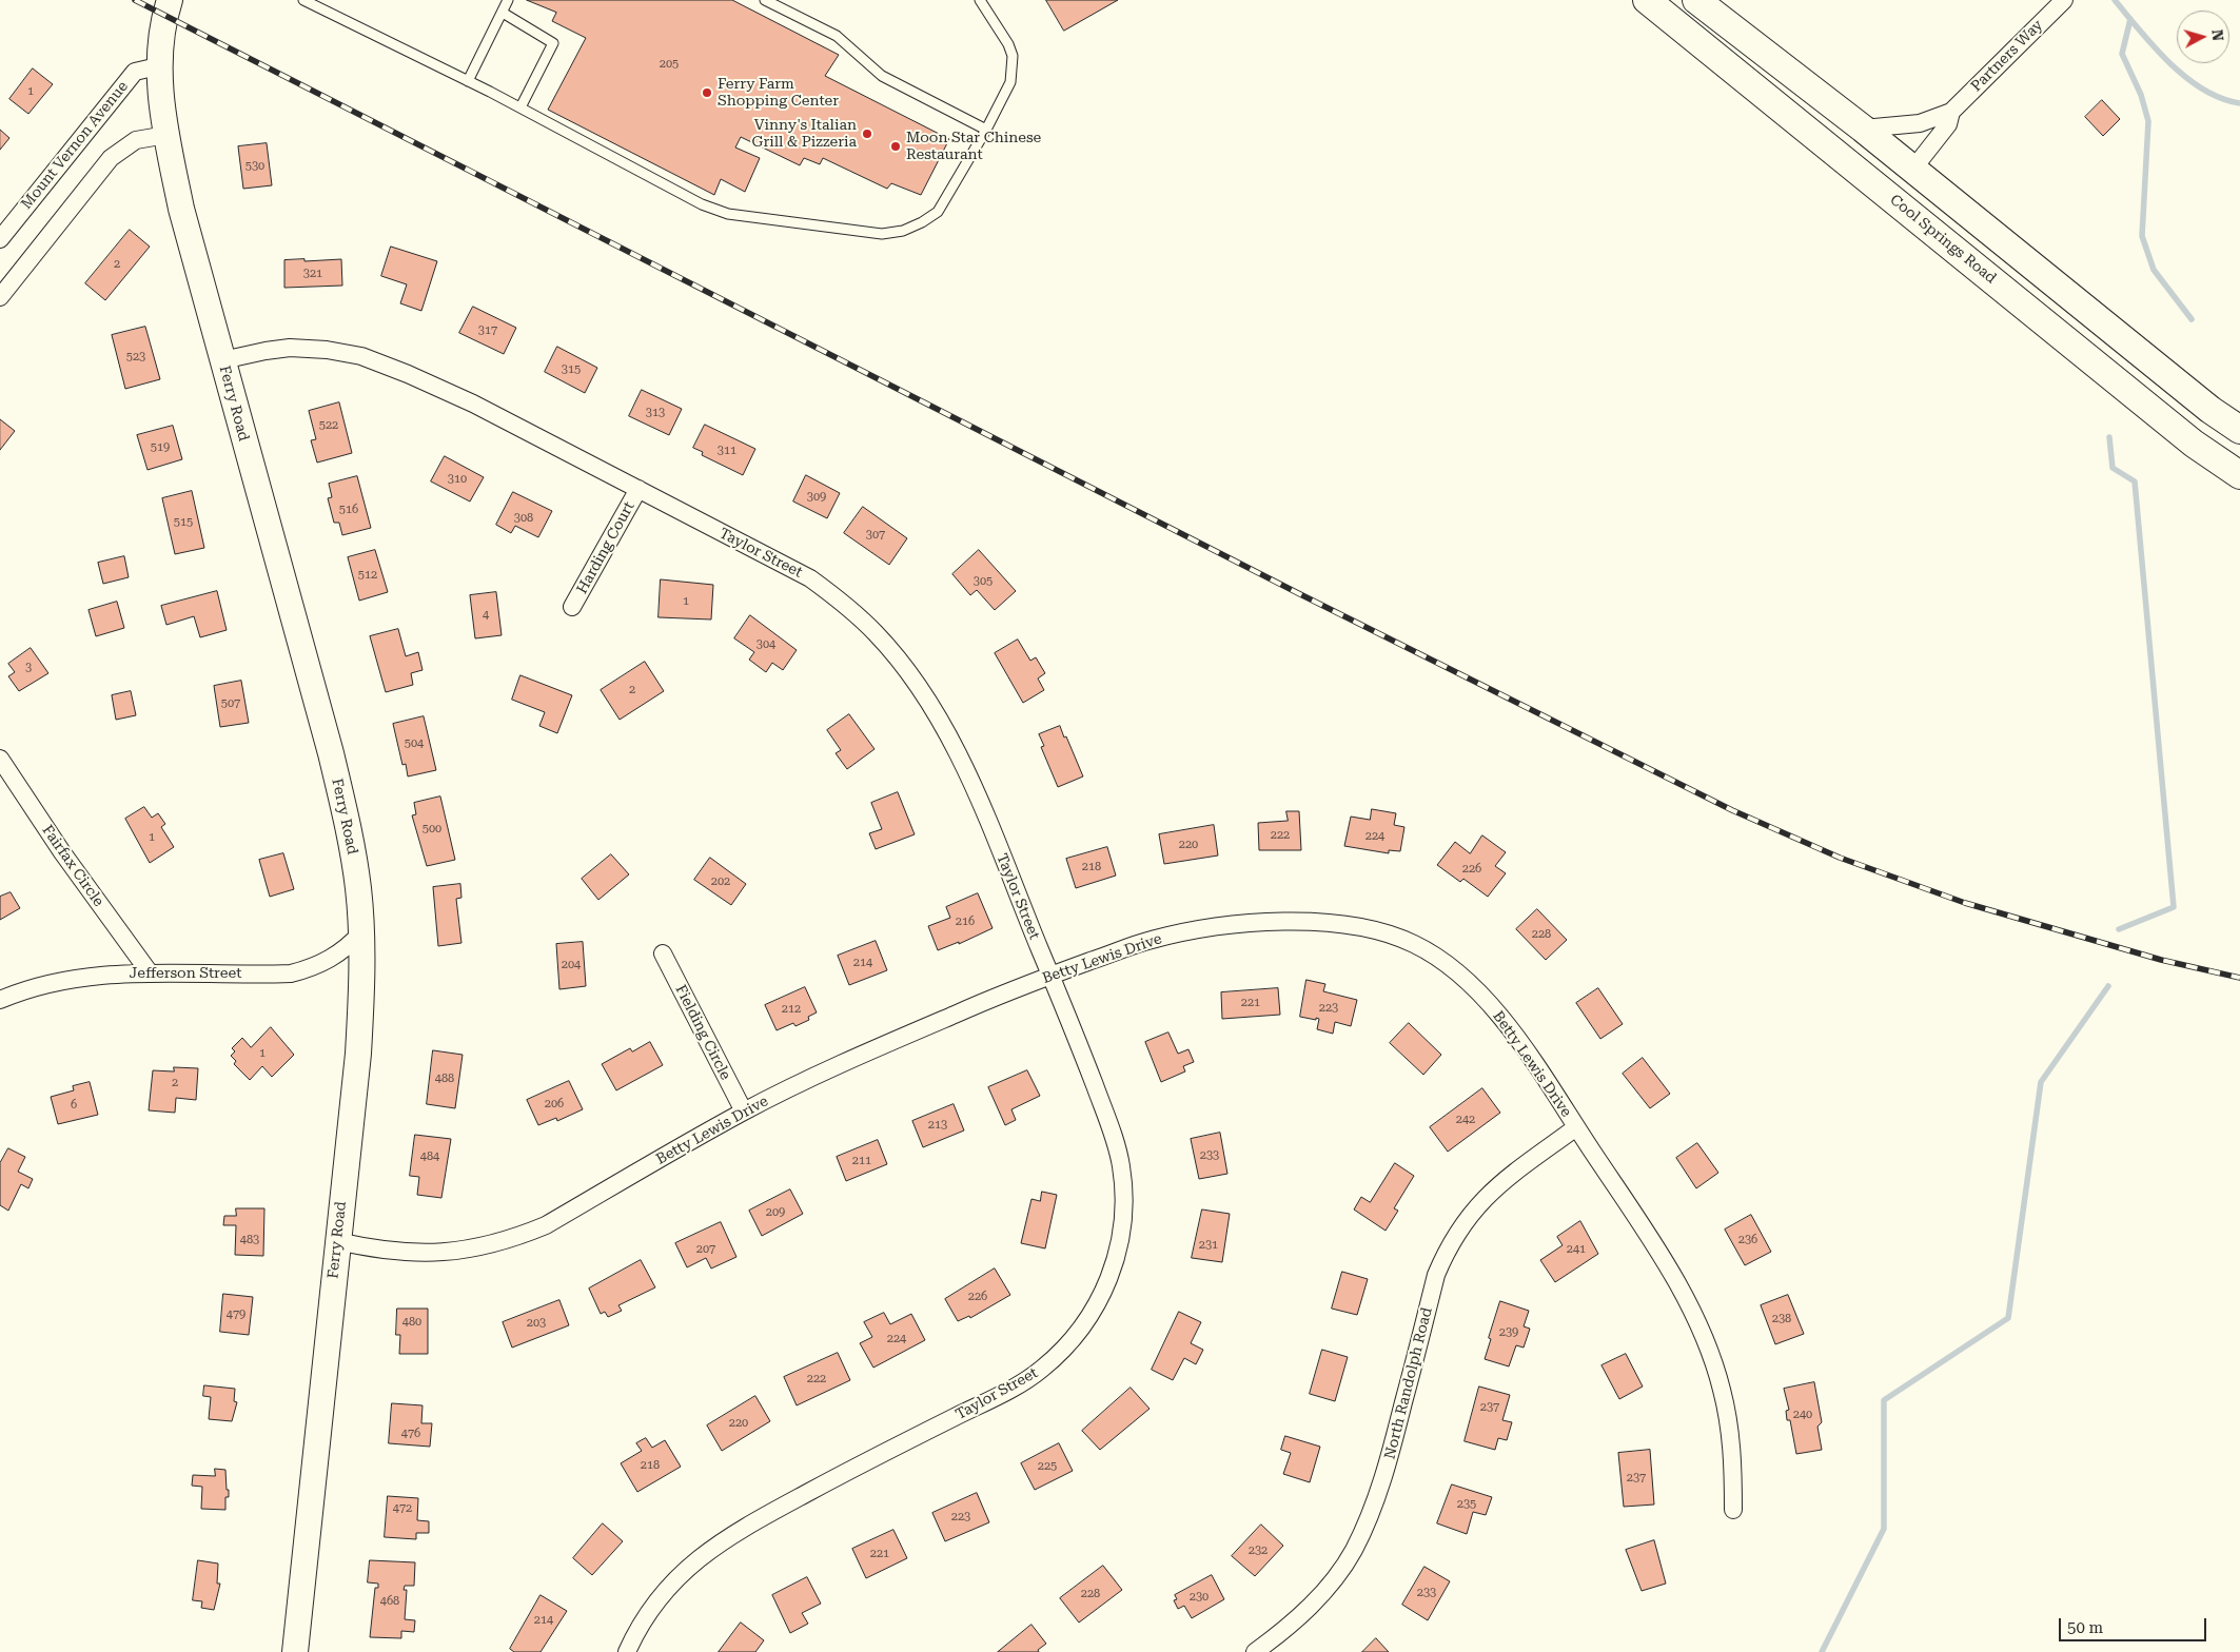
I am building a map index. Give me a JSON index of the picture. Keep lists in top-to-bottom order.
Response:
{
  "streets": {
    "main road": ["Cool Springs Road", "Ferry Road"],
    "street": [
      "Partners Way",
      "Mount Vernon Avenue",
      "Harding Court",
      "Taylor Street",
      "Fairfax Circle",
      "Betty Lewis Drive",
      "Jefferson Street",
      "Fielding Circle",
      "North Randolph Road"
    ]
  },
  "crossings": [
    ["Mount Vernon Avenue", "Ferry Road"],
    ["Ferry Road", "Taylor Street"],
    ["Ferry Road", "Betty Lewis Drive"],
    ["Ferry Road", "Jefferson Street"],
    ["Harding Court", "Taylor Street"],
    ["Taylor Street", "Betty Lewis Drive"],
    ["Fairfax Circle", "Jefferson Street"],
    ["Betty Lewis Drive", "Fielding Circle"],
    ["Betty Lewis Drive", "North Randolph Road"]
  ],
  "places": ["Ferry Farm Shopping Center", "Vinny's Italian Grill & Pizzeria", "Moon Star Chinese Restaurant"],
  "house_numbers": [
    "205",
    "1",
    "530",
    "2",
    "321",
    "317",
    "523",
    "315",
    "313",
    "522",
    "519",
    "311",
    "310",
    "309",
    "516",
    "308",
    "515",
    "307",
    "512",
    "305",
    "1",
    "4",
    "304",
    "3",
    "2",
    "507",
    "504",
    "500",
    "222",
    "224",
    "1",
    "220",
    "218",
    "226",
    "202",
    "216",
    "228",
    "214",
    "204",
    "221",
    "223",
    "212",
    "1",
    "488",
    "2",
    "206",
    "6",
    "242",
    "213",
    "233",
    "484",
    "211",
    "209",
    "483",
    "236",
    "231",
    "207",
    "241",
    "226",
    "479",
    "238",
    "480",
    "203",
    "239",
    "224",
    "222",
    "237",
    "240",
    "220",
    "476",
    "218",
    "225",
    "237",
    "235",
    "472",
    "223",
    "232",
    "221",
    "233",
    "228",
    "230",
    "468",
    "214"
  ],
  "scale_bar": "50 m",
  "north": "right"
}
